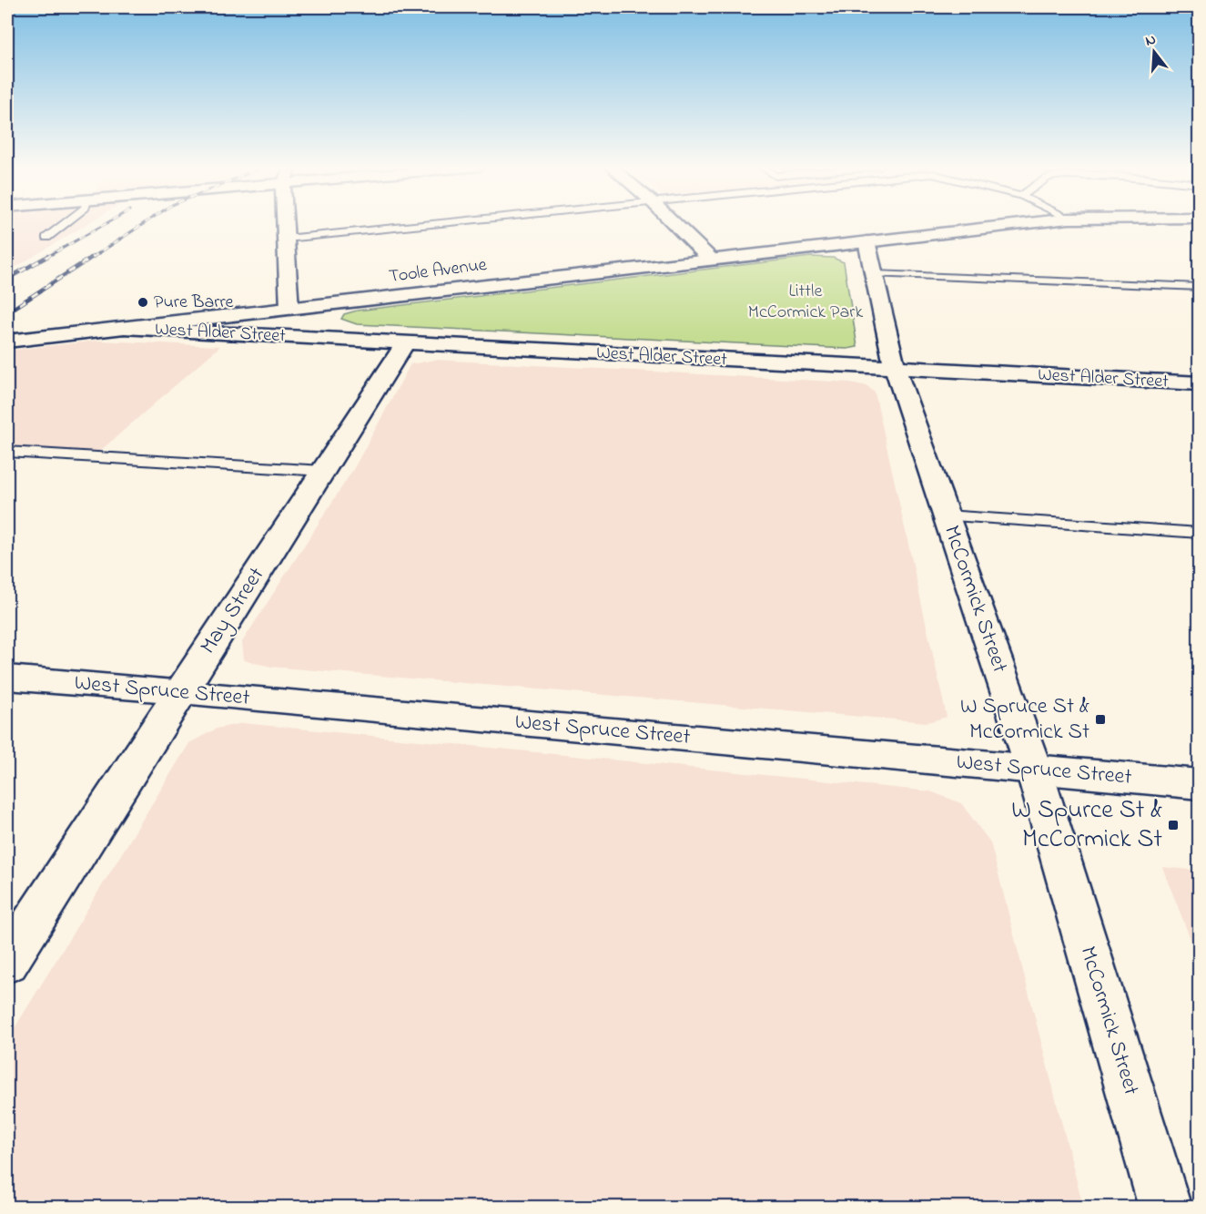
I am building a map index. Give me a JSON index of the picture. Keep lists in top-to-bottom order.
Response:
{
  "streets": {
    "street": [
      "Toole Avenue",
      "West Alder Street",
      "McCormick Street",
      "May Street",
      "West Spruce Street"
    ]
  },
  "crossings": [
    ["Toole Avenue", "West Alder Street"],
    ["Toole Avenue", "McCormick Street"],
    ["West Alder Street", "McCormick Street"],
    ["West Alder Street", "May Street"],
    ["McCormick Street", "West Spruce Street"],
    ["May Street", "West Spruce Street"]
  ],
  "parks": ["Little McCormick Park"],
  "places": {
    "other": ["Pure Barre"],
    "transit": ["W Spruce St & McCormick St", "W Spurce St & McCormick St"]
  },
  "north": "top"
}
